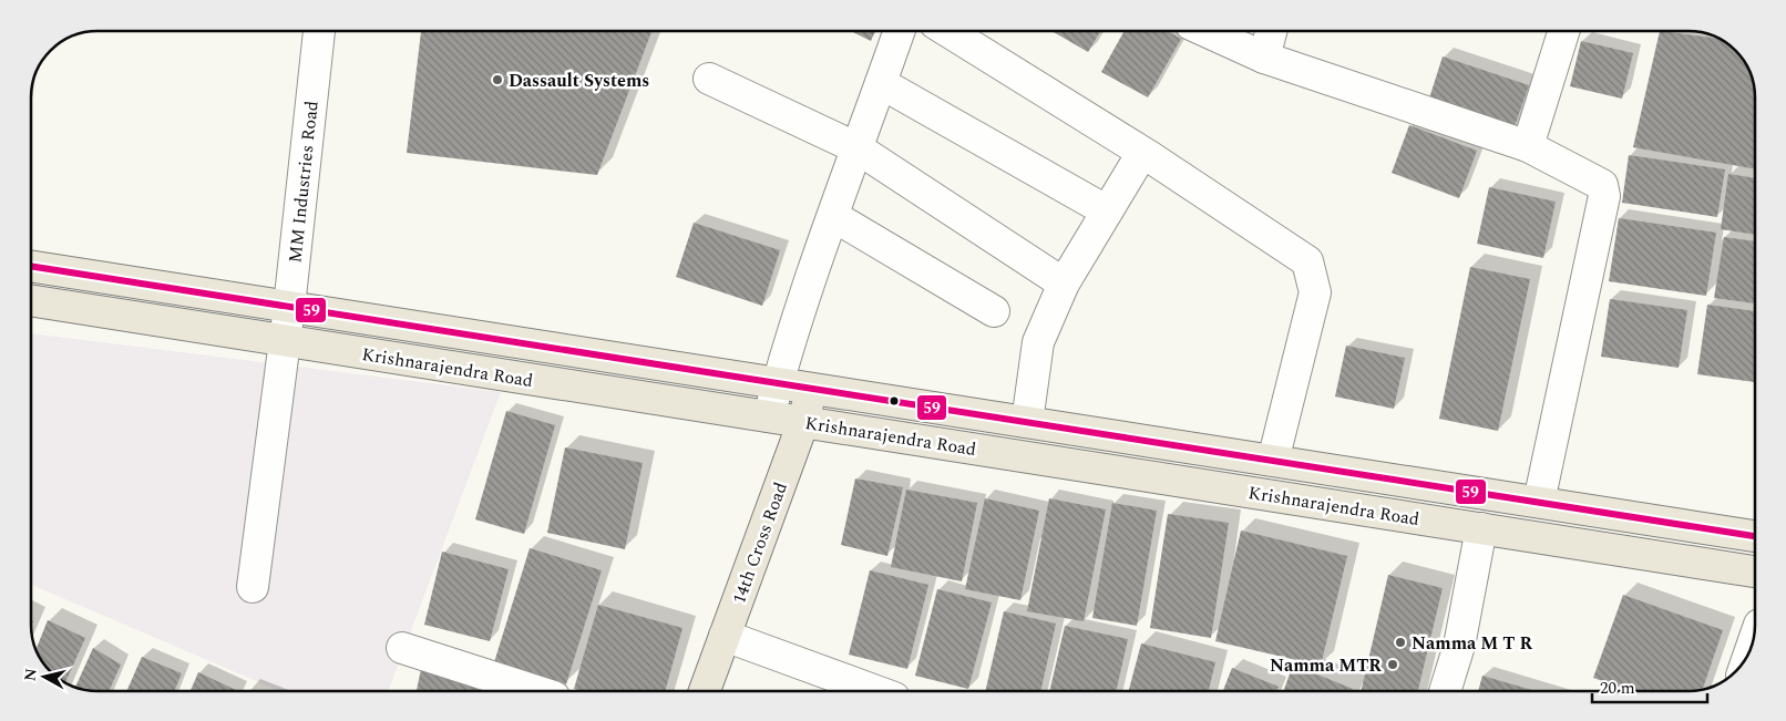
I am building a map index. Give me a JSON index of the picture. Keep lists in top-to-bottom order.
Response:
{
  "streets": {
    "main road": ["Krishnarajendra Road", "14th Cross Road"],
    "street": ["MM Industries Road"]
  },
  "crossings": [
    ["MM Industries Road", "Krishnarajendra Road"],
    ["Krishnarajendra Road", "14th Cross Road"]
  ],
  "places": ["Dassault Systems", "Namma M T R", "Namma MTR"],
  "lines": ["transit line 59"],
  "scale_bar": "20 m",
  "north": "left"
}
